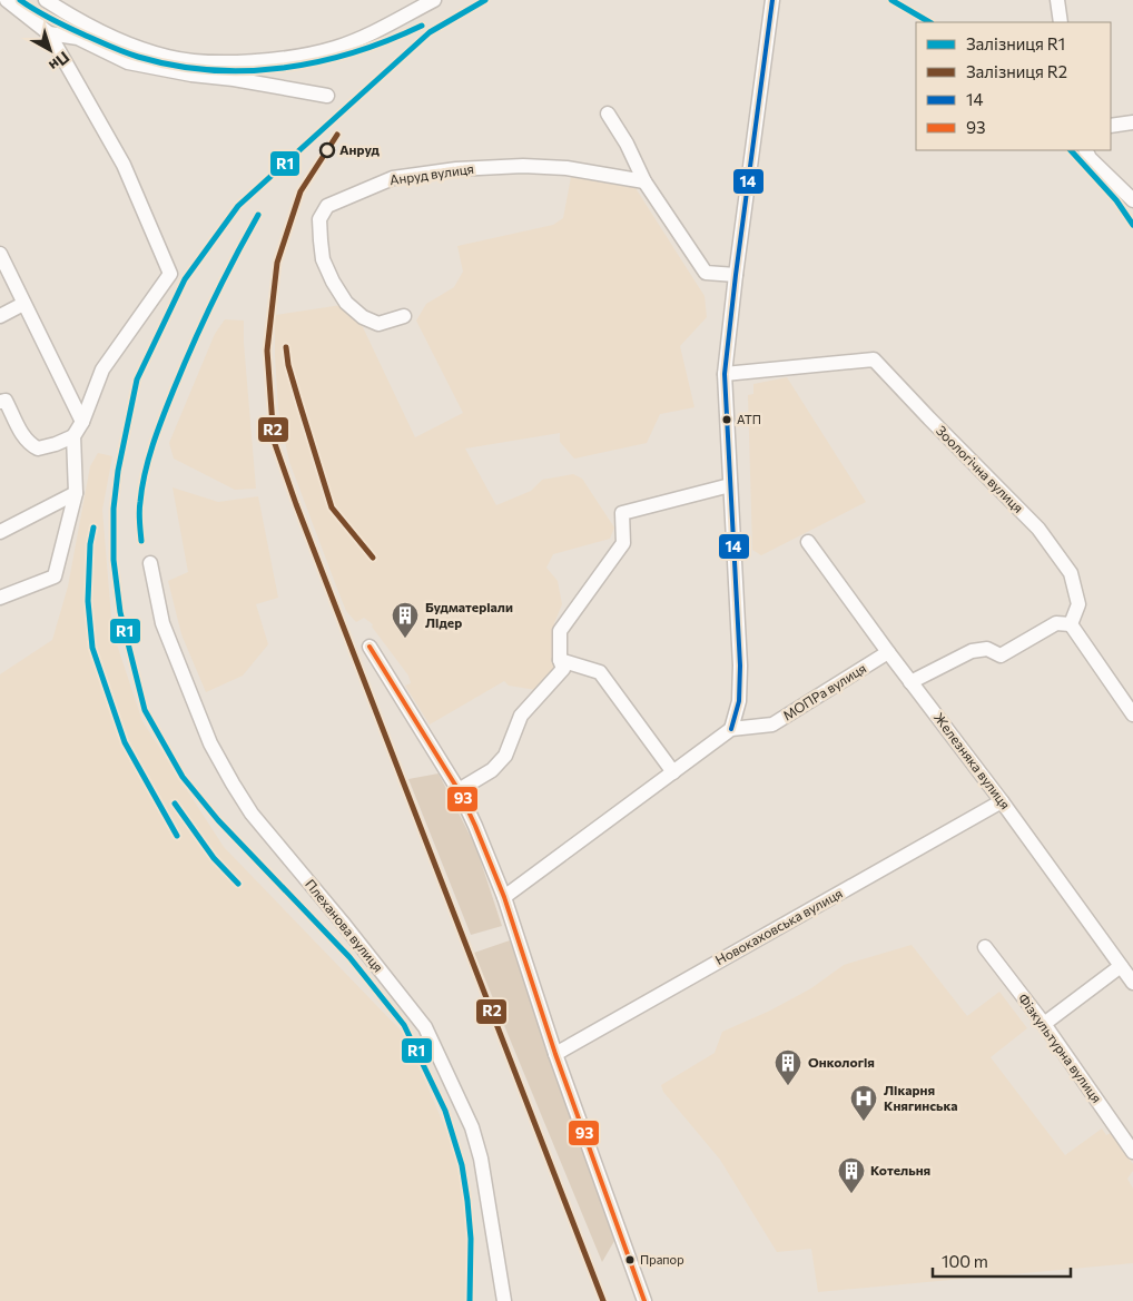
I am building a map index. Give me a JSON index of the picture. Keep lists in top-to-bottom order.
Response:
{
  "streets": {
    "street": [
      "Анруд вулиця",
      "Зоологічна вулиця",
      "МОПРа вулиця",
      "Железняка вулиця",
      "Плеханова вулиця",
      "Новокаховська вулиця",
      "Фізкультурна вулиця"
    ]
  },
  "crossings": [
    ["МОПРа вулиця", "Железняка вулиця"],
    ["Железняка вулиця", "Новокаховська вулиця"]
  ],
  "places": {
    "other": ["Анруд", "АТП", "Прапор"],
    "building": ["Будматеріали Лідер", "Онкологія", "Котельня"],
    "hospital": ["Лікарня Княгинська"]
  },
  "lines": [
    "rail line R1",
    "transit line 14",
    "rail line R2",
    "transit line 93"
  ],
  "legend": [
    "Залізниця R1",
    "Залізниця R2",
    "14",
    "93"
  ],
  "scale_bar": "100 m",
  "north": "bottom right"
}
